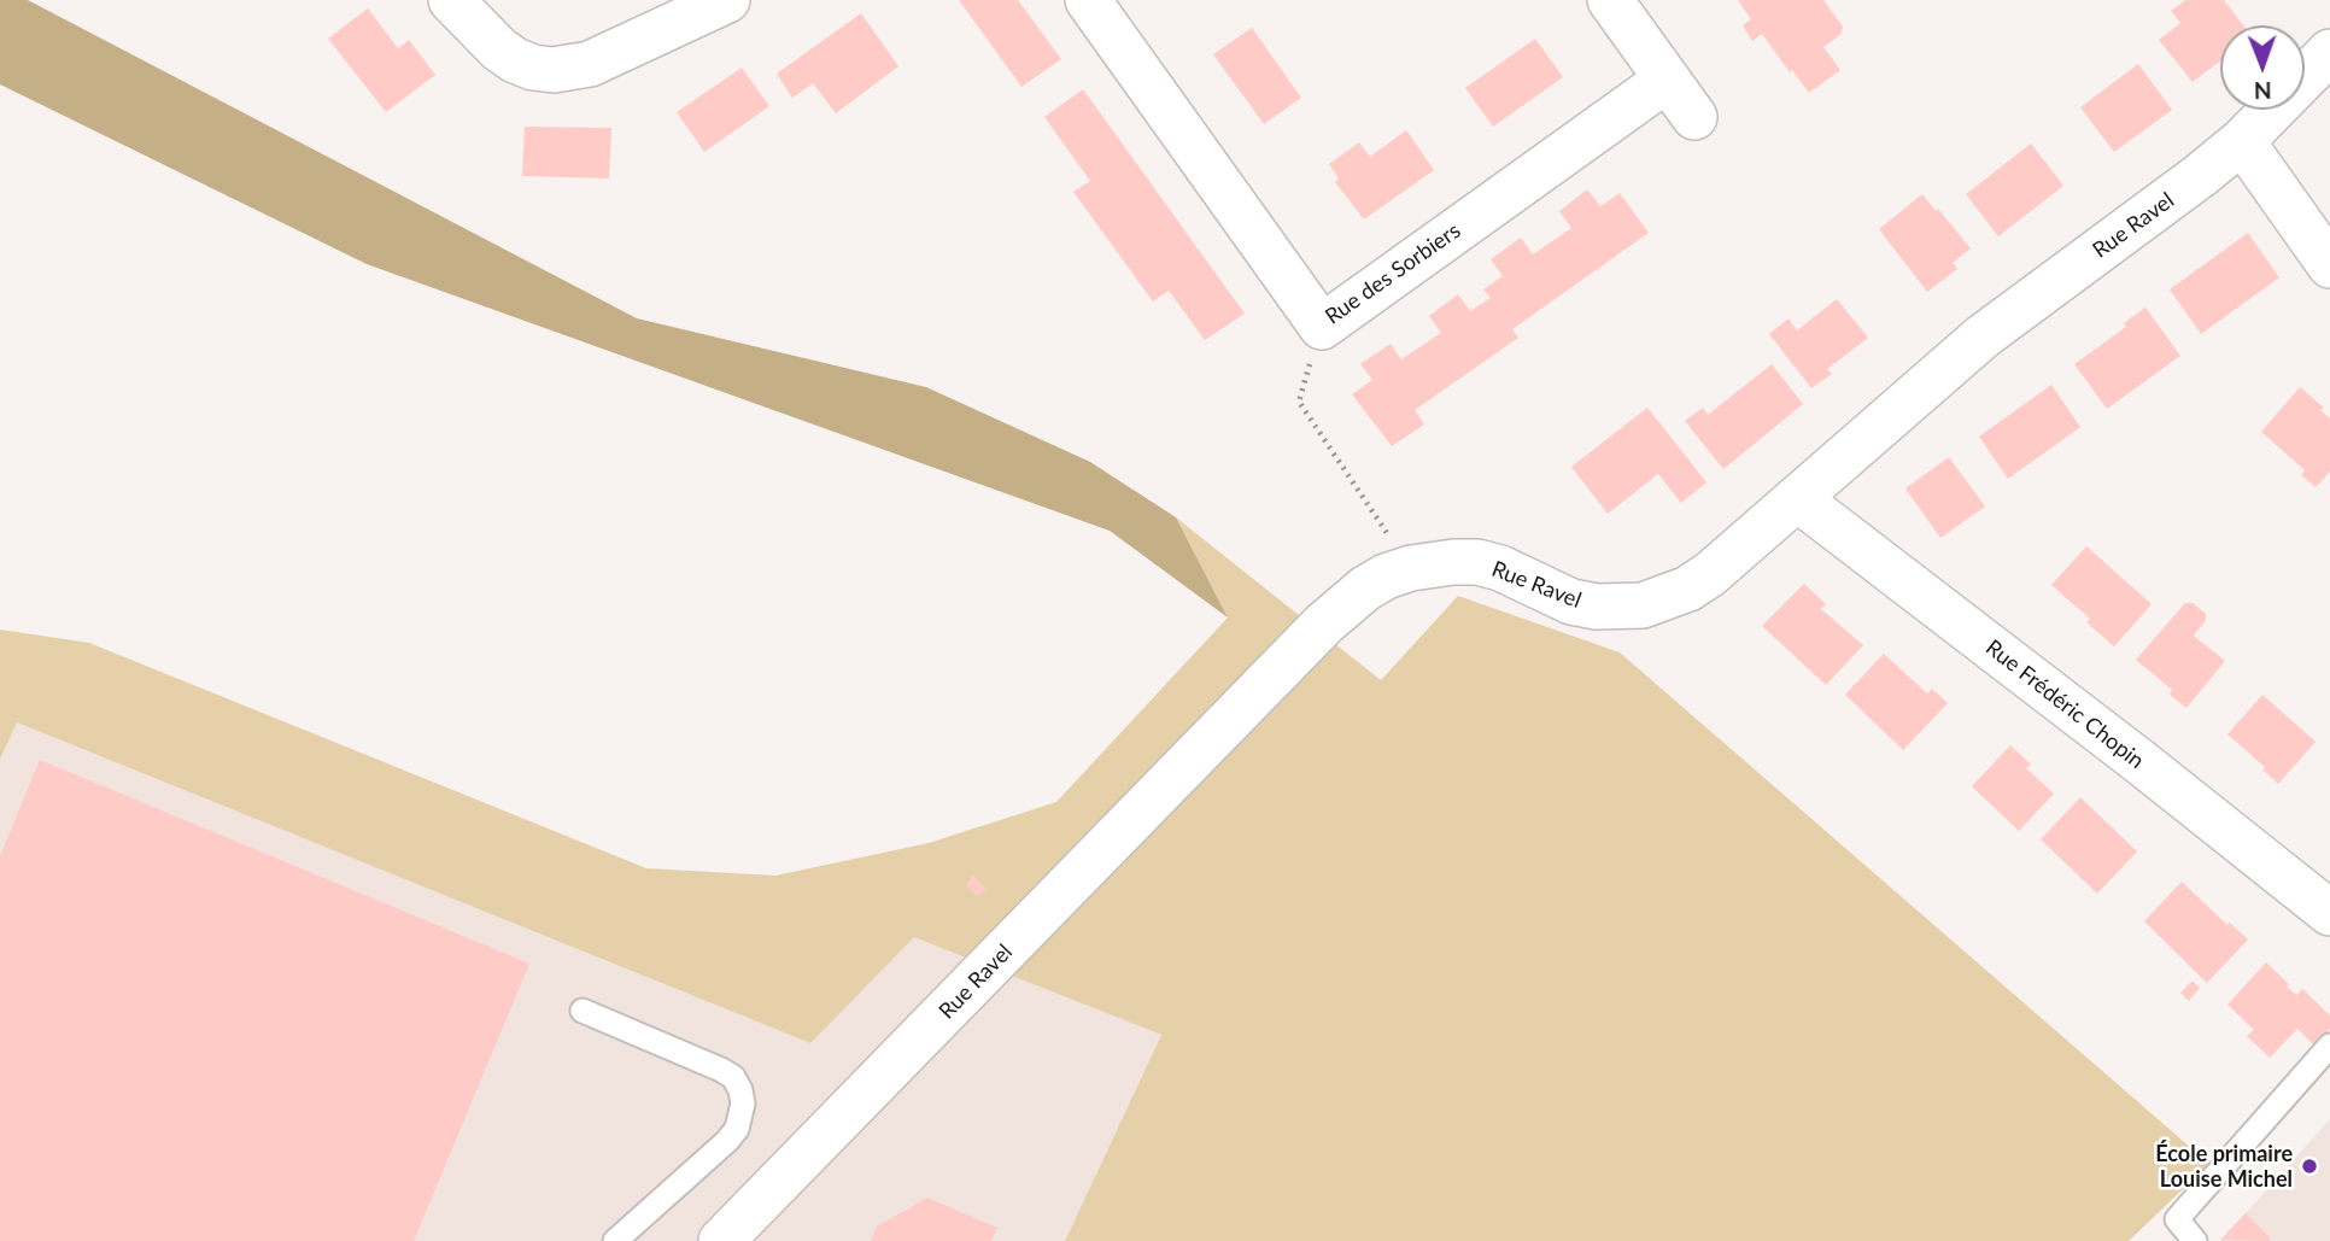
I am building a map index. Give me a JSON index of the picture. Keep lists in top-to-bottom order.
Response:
{
  "streets": {
    "street": ["Rue Ravel", "Rue des Sorbiers", "Rue Frédéric Chopin"]
  },
  "crossings": [
    ["Rue Ravel", "Rue Frédéric Chopin"]
  ],
  "places": ["École primaire Louise Michel"],
  "north": "bottom"
}
